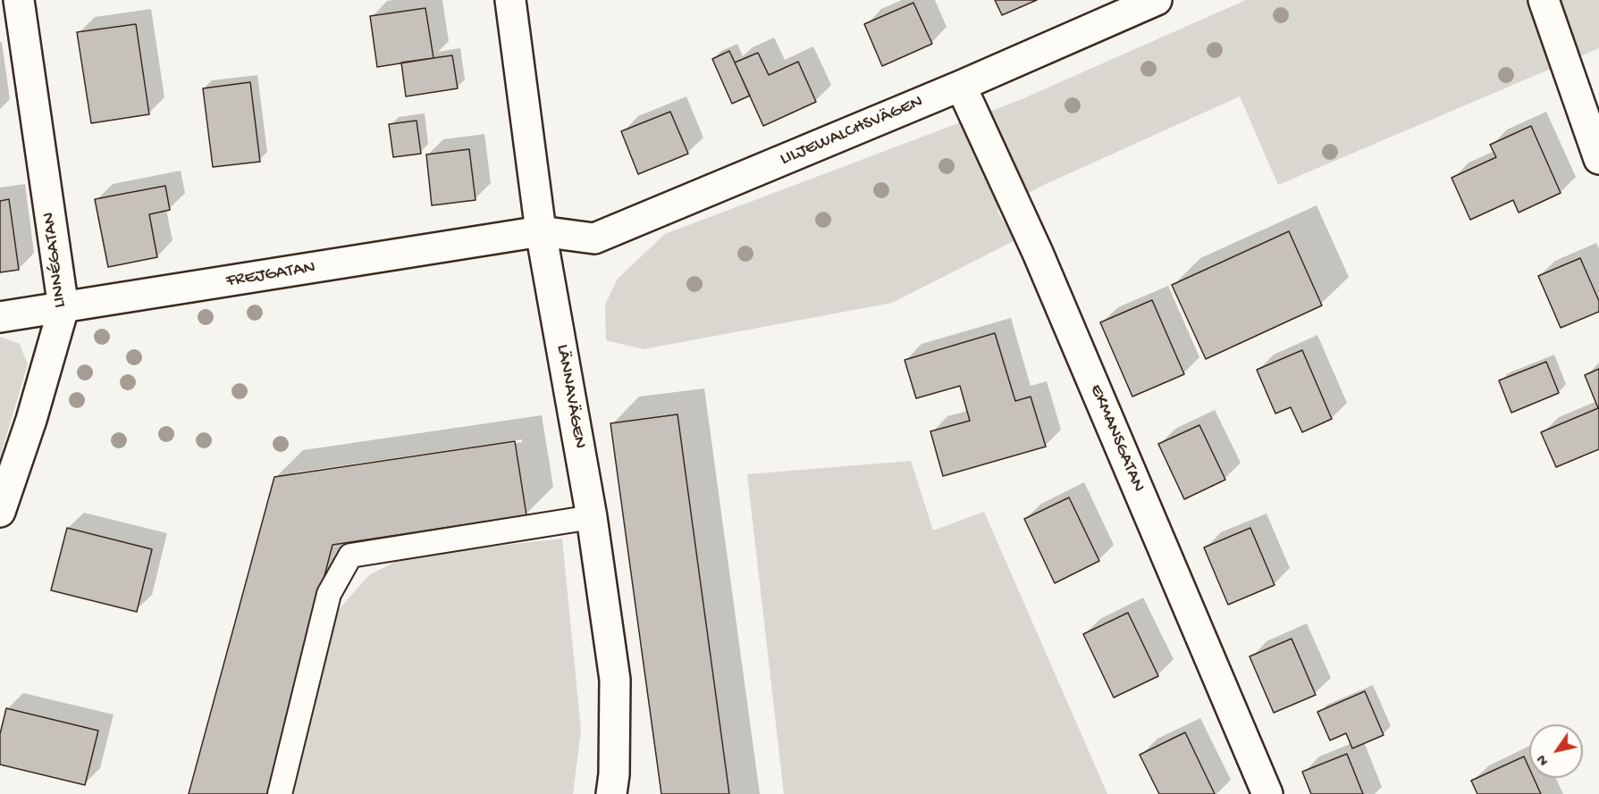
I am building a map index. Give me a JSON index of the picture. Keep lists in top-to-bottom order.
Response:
{
  "streets": {
    "street": [
      "LILJEWALCHSVÄGEN",
      "LINNÉGATAN",
      "FREJGATAN",
      "LÄNNAVÄGEN",
      "EKMANSGATAN"
    ]
  },
  "crossings": [
    ["LILJEWALCHSVÄGEN", "FREJGATAN"],
    ["LILJEWALCHSVÄGEN", "LÄNNAVÄGEN"],
    ["LILJEWALCHSVÄGEN", "EKMANSGATAN"],
    ["LINNÉGATAN", "FREJGATAN"],
    ["FREJGATAN", "LÄNNAVÄGEN"]
  ],
  "north": "bottom left"
}
